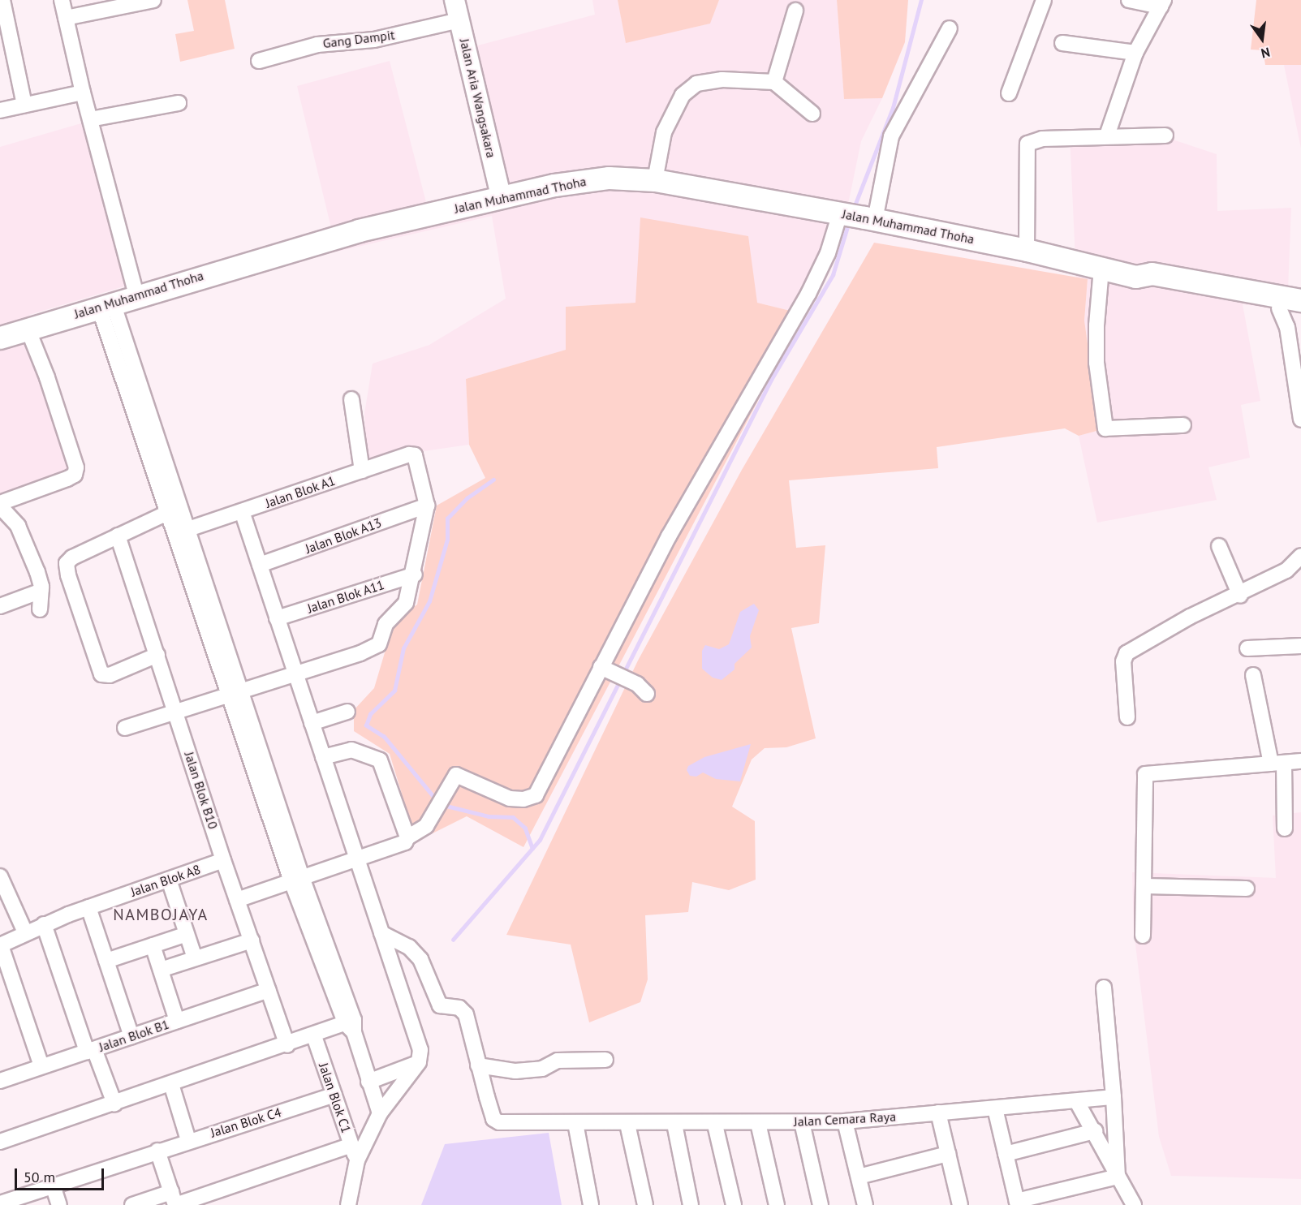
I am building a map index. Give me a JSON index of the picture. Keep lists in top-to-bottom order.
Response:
{
  "streets": {
    "main road": ["Jalan Muhammad Thoha"],
    "street": [
      "Gang Dampit",
      "Jalan Aria Wangsakara",
      "Jalan Blok A1",
      "Jalan Blok A13",
      "Jalan Blok A11",
      "Jalan Blok B10",
      "Jalan Blok A8",
      "Jalan Blok B1",
      "Jalan Blok C1",
      "Jalan Cemara Raya",
      "Jalan Blok C4"
    ]
  },
  "crossings": [
    ["Gang Dampit", "Jalan Aria Wangsakara"],
    ["Jalan Aria Wangsakara", "Jalan Muhammad Thoha"],
    ["Jalan Blok A1", "Jalan Blok A13"],
    ["Jalan Blok B10", "Jalan Blok A8"],
    ["Jalan Blok B10", "Jalan Blok B1"],
    ["Jalan Blok C1", "Jalan Blok C4"]
  ],
  "districts": ["NAMBOJAYA"],
  "scale_bar": "50 m",
  "north": "bottom"
}
